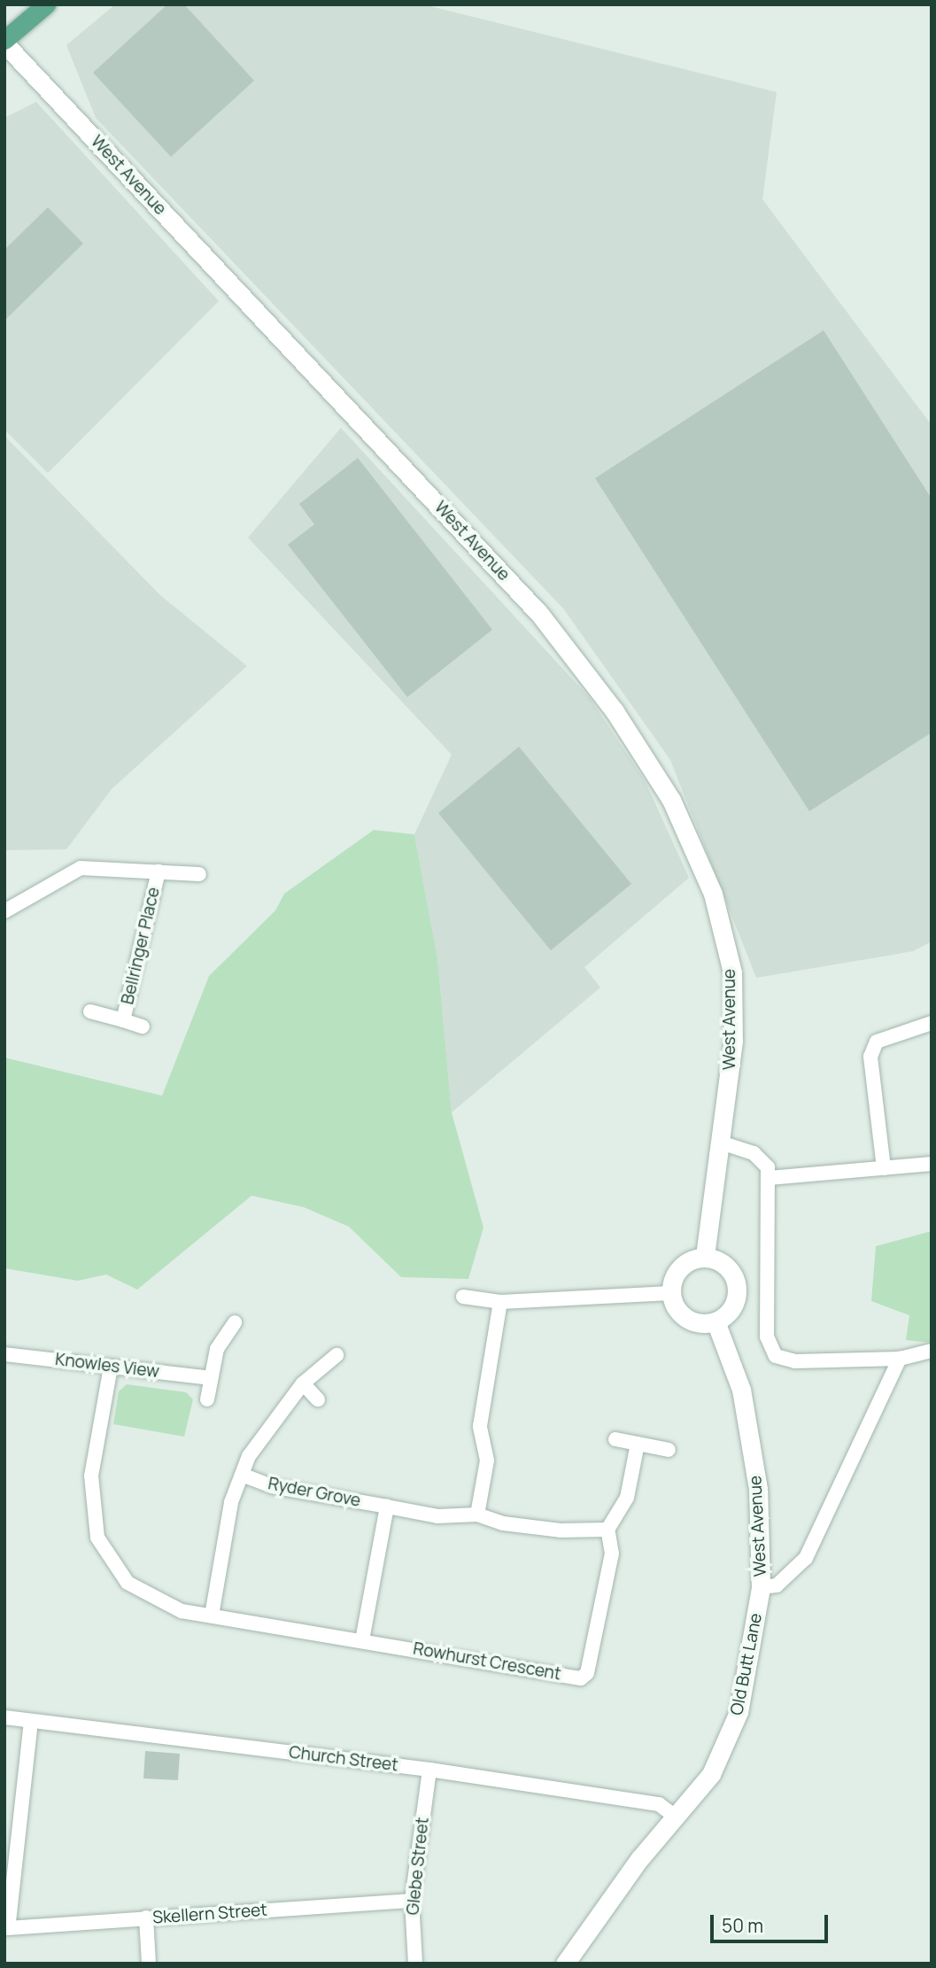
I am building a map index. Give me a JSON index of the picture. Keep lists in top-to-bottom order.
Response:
{
  "streets": {
    "street": [
      "West Avenue",
      "Bellringer Place",
      "Knowles View",
      "Ryder Grove",
      "Rowhurst Crescent",
      "Old Butt Lane",
      "Church Street",
      "Glebe Street",
      "Skellern Street"
    ]
  },
  "crossings": [
    ["West Avenue", "Old Butt Lane"],
    ["Knowles View", "Rowhurst Crescent"],
    ["Old Butt Lane", "Church Street"],
    ["Church Street", "Glebe Street"],
    ["Church Street", "Skellern Street"],
    ["Glebe Street", "Skellern Street"]
  ],
  "scale_bar": "50 m"
}
